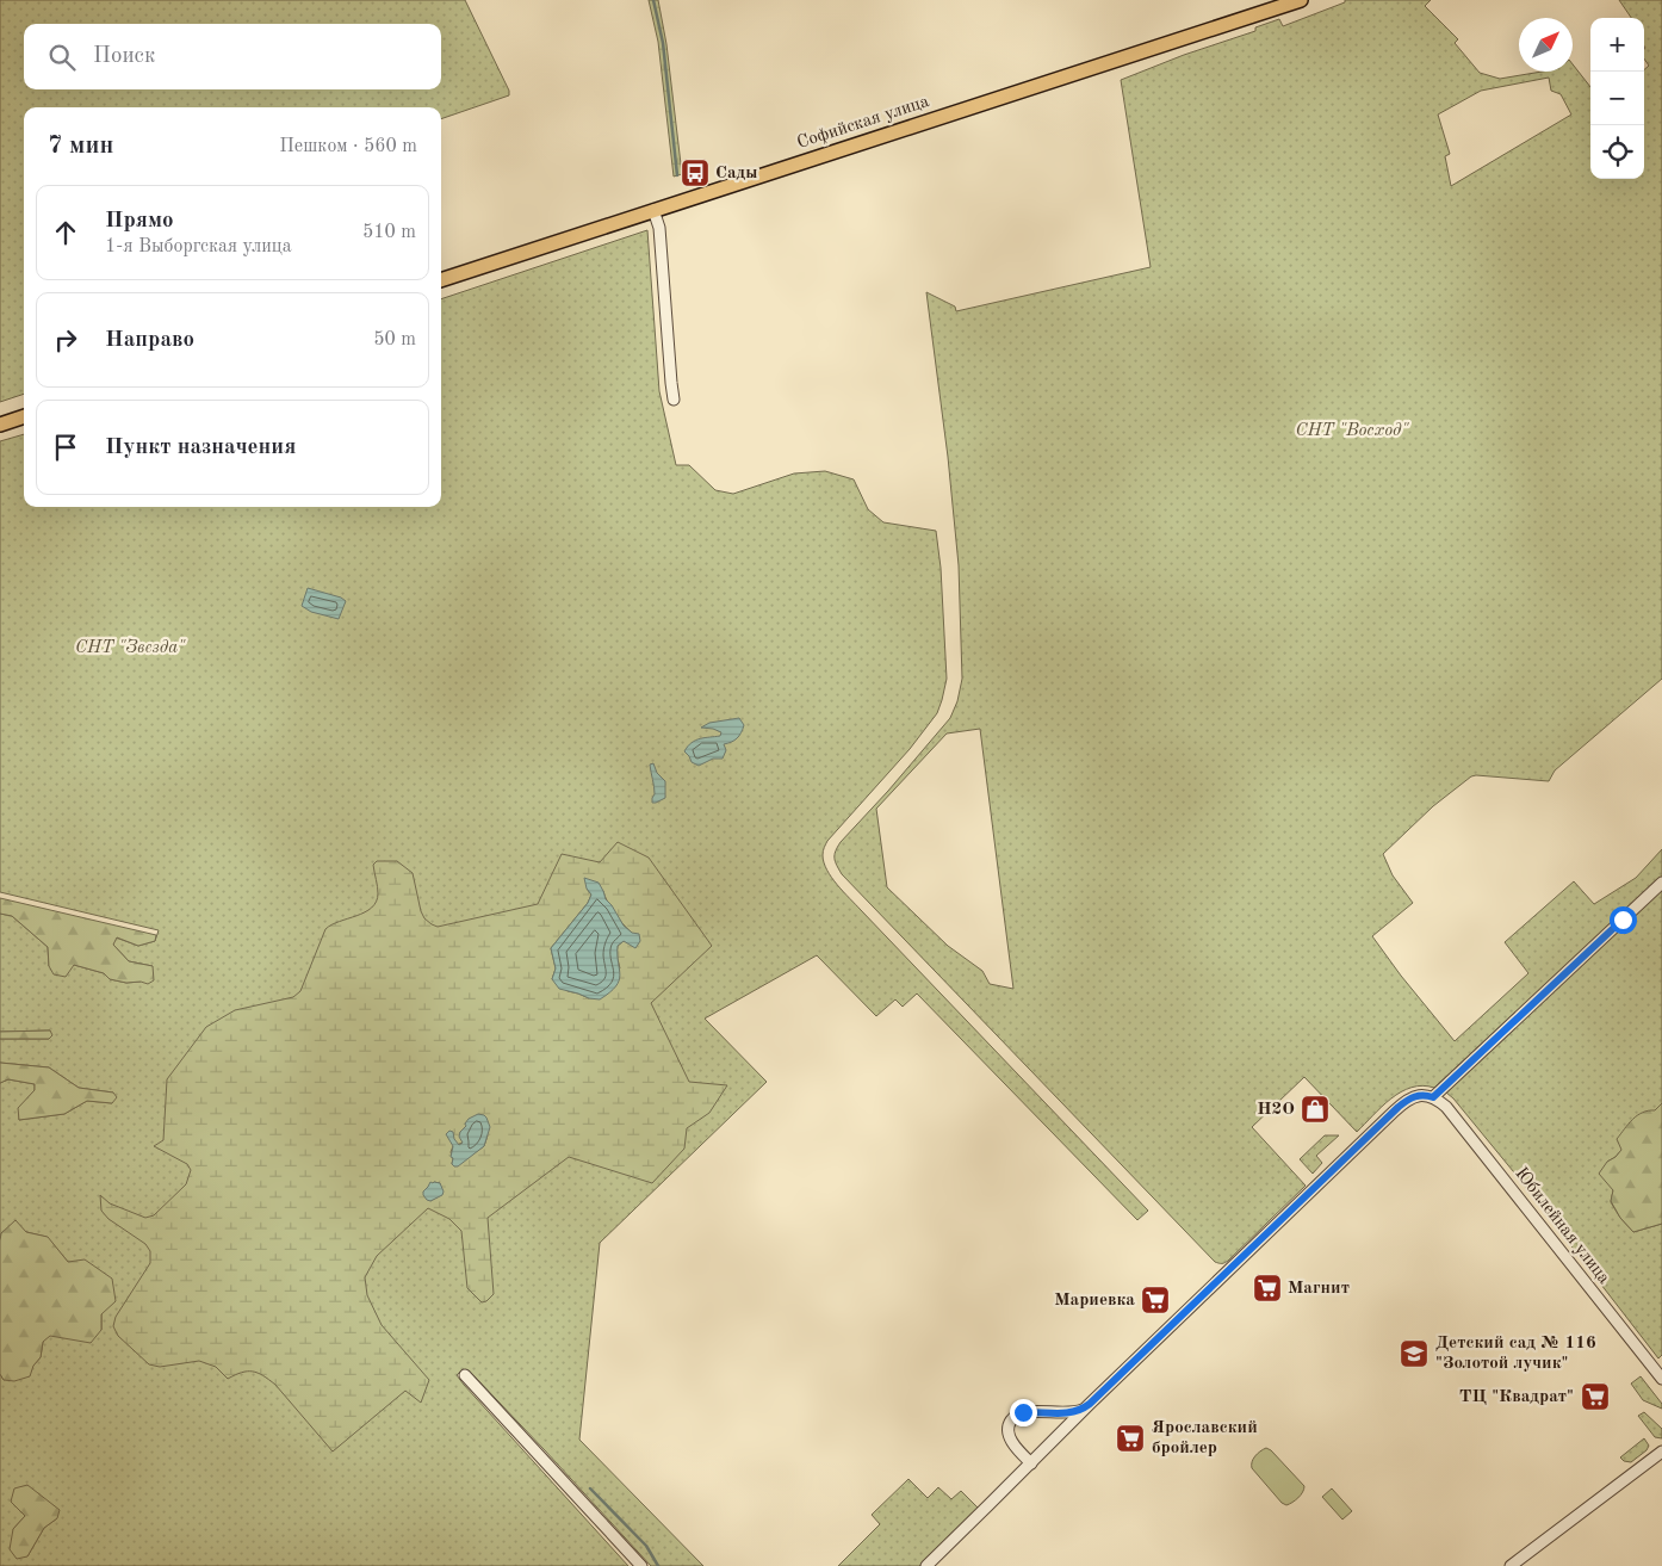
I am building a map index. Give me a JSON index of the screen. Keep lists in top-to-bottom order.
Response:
{
  "streets": {
    "main road": ["Софийская улица"],
    "street": ["Юбилейная улица"]
  },
  "parks": ["СНТ \"Восход\"", "СНТ \"Звезда\""],
  "places": {
    "bus stop": ["Сады"],
    "shop": ["H2O"],
    "supermarket": [
      "Магнит",
      "Мариевка",
      "ТЦ \"Квадрат\"",
      "Ярославский бройлер"
    ],
    "school or university": ["Детский сад № 116 \"Золотой лучик\""]
  },
  "north": "top right",
  "page": {
    "map_buttons": ["+", "−"],
    "search": "Поиск",
    "heading": ["7 мин", "Пешком · 560 m"],
    "list": [
      ["Прямо", "1-я Выборгская улица", "510 m"],
      ["Направо", "50 m"],
      "Пункт назначения"
    ]
  }
}
